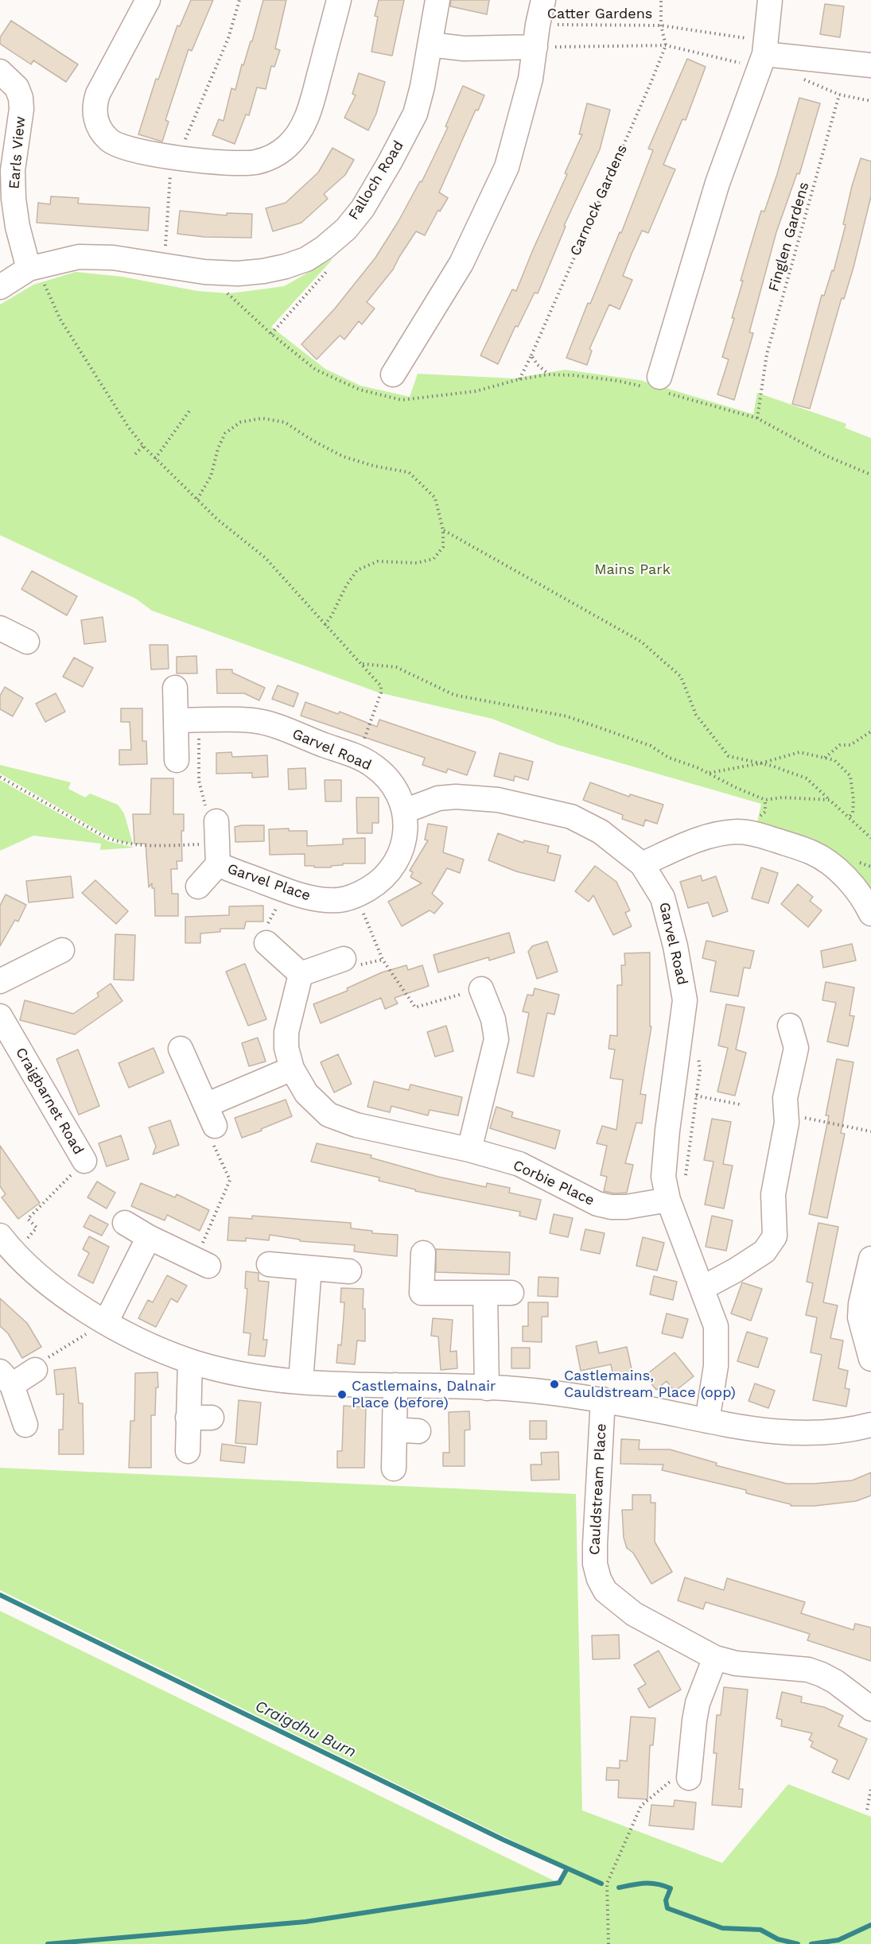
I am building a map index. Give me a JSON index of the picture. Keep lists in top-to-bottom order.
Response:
{
  "streets": {
    "street": [
      "Earls View",
      "Falloch Road",
      "Garvel Road",
      "Garvel Place",
      "Craigbarnet Road",
      "Corbie Place",
      "Cauldstream Place"
    ],
    "path": ["Catter Gardens", "Carnock Gardens", "Finglen Gardens"]
  },
  "crossings": [
    ["Earls View", "Falloch Road"],
    ["Garvel Road", "Garvel Place"],
    ["Garvel Road", "Corbie Place"]
  ],
  "water": ["Craigdhu Burn"],
  "parks": ["Mains Park"],
  "places": ["Castlemains, Cauldstream Place (opp)", "Castlemains, Dalnair Place (before)"]
}
